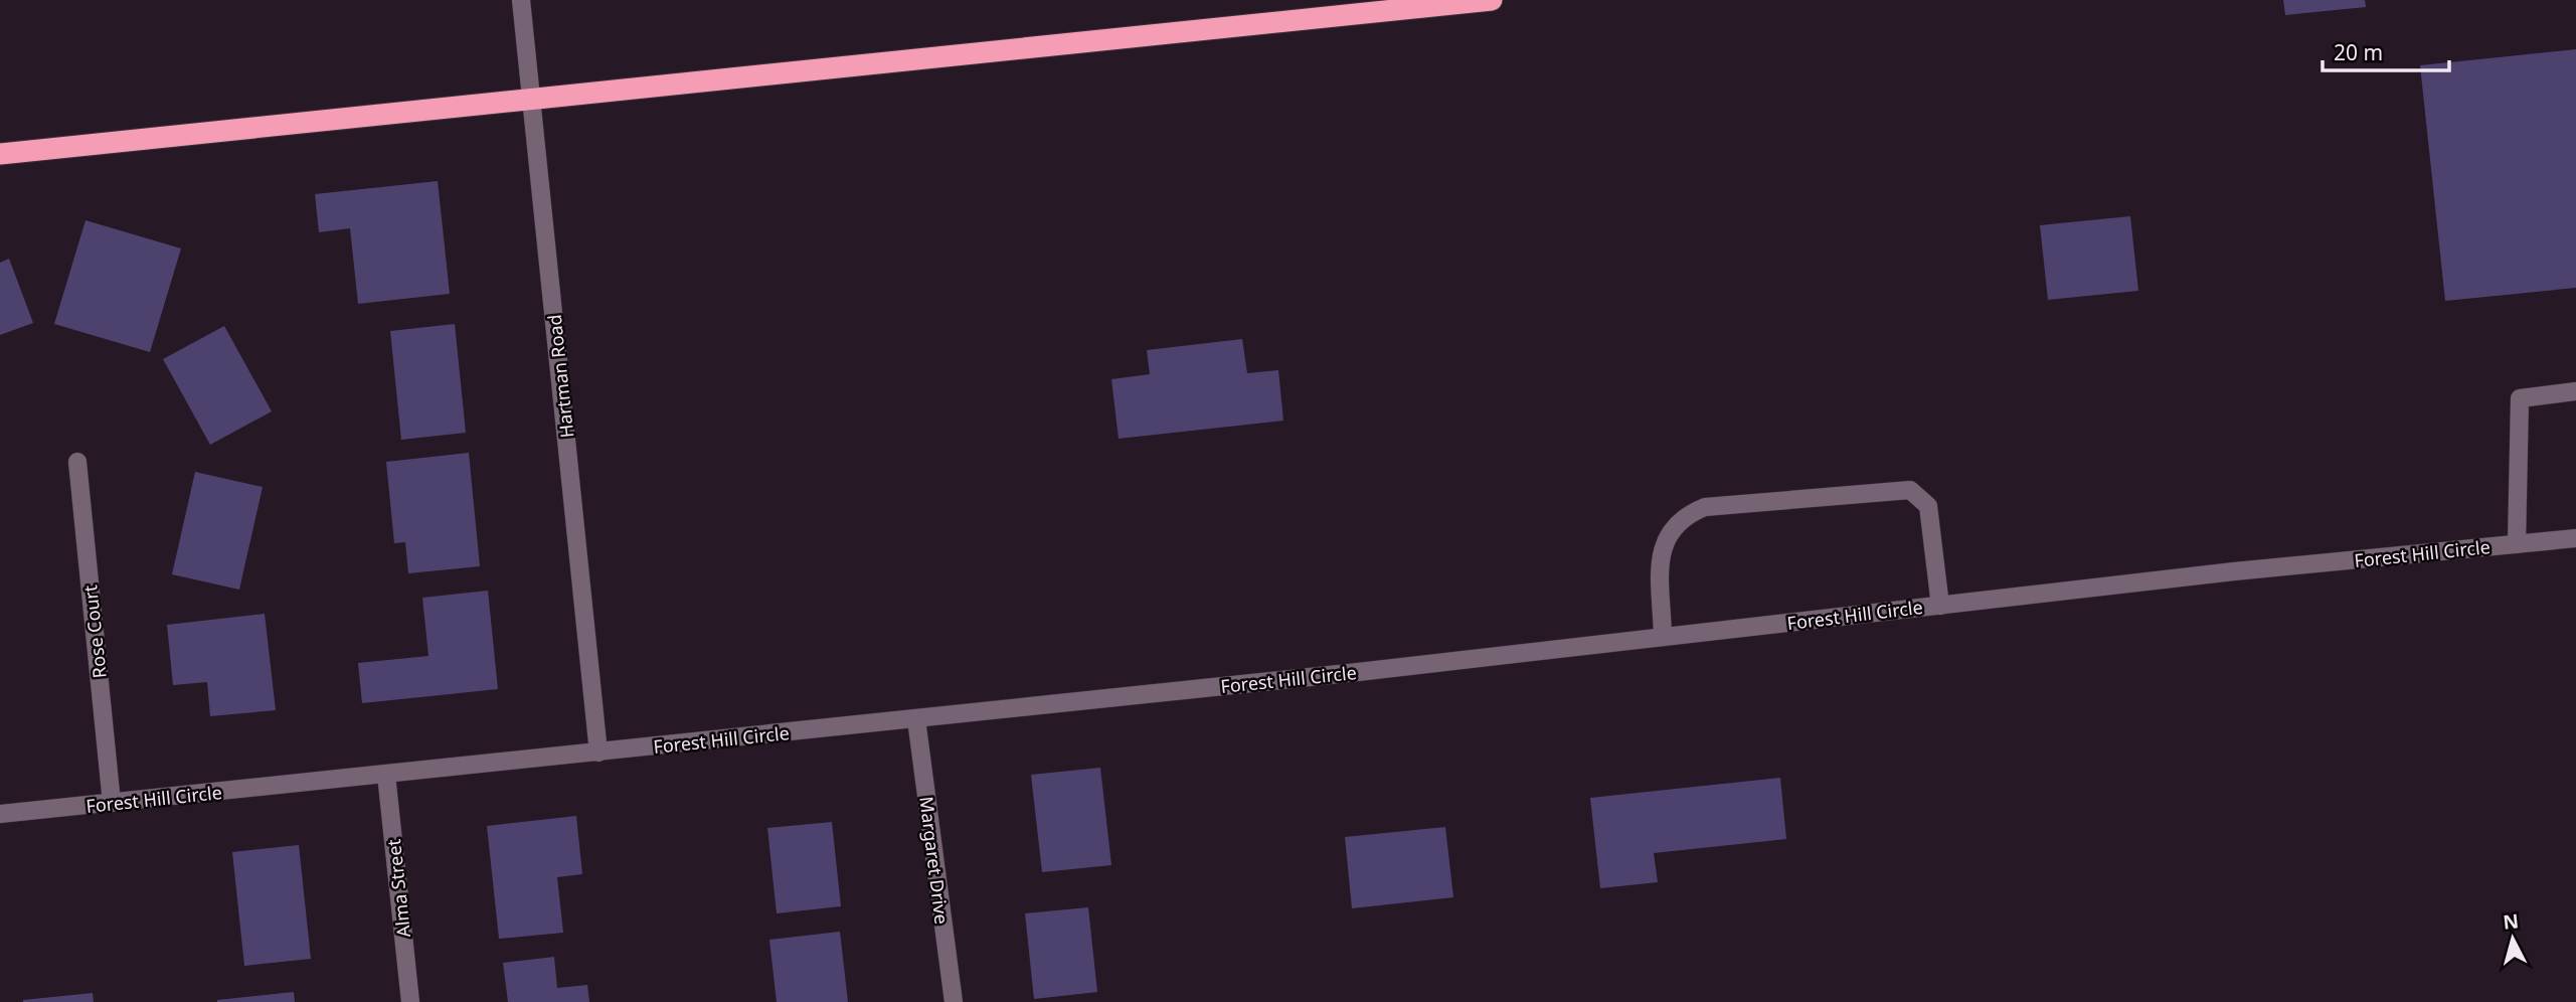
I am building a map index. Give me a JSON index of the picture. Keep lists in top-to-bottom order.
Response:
{
  "streets": {
    "street": [
      "Hartman Road",
      "Forest Hill Circle",
      "Rose Court",
      "Margaret Drive",
      "Alma Street"
    ]
  },
  "crossings": [
    ["Hartman Road", "Forest Hill Circle"],
    ["Forest Hill Circle", "Rose Court"],
    ["Forest Hill Circle", "Margaret Drive"],
    ["Forest Hill Circle", "Alma Street"]
  ],
  "scale_bar": "20 m",
  "north": "top"
}
